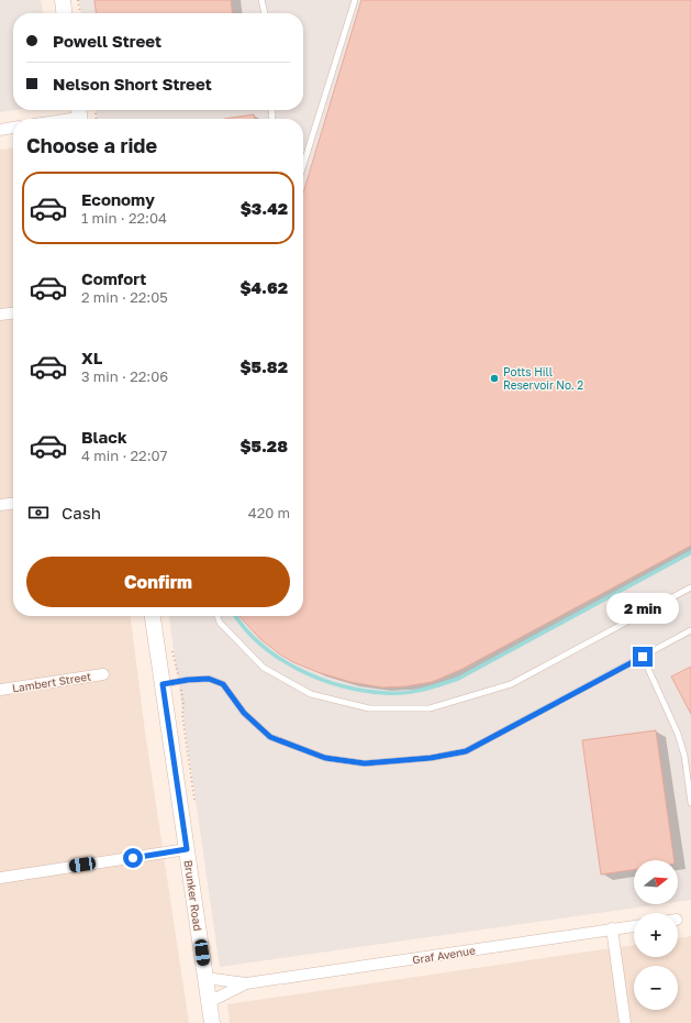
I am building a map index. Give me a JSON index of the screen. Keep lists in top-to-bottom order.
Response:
{
  "streets": {
    "main road": ["Brunker Road"],
    "street": ["Lambert Street", "Graf Avenue"]
  },
  "crossings": [
    ["Brunker Road", "Graf Avenue"]
  ],
  "places": ["Potts Hill Reservoir No. 2"],
  "north": "right",
  "page": {
    "banner": ["Powell Street", "Nelson Short Street"],
    "heading": "Choose a ride",
    "list": [
      {
        "name": "Economy",
        "note": "1 min · 22:04",
        "value": "$3.42"
      },
      {
        "name": "Comfort",
        "note": "2 min · 22:05",
        "value": "$4.62"
      },
      {
        "name": "XL",
        "note": "3 min · 22:06",
        "value": "$5.82"
      },
      {
        "name": "Black",
        "note": "4 min · 22:07",
        "value": "$5.28"
      }
    ],
    "pay": ["Cash", "420 m"],
    "buttons": "Confirm",
    "bubble": "2 min",
    "map_buttons": ["+", "−"]
  }
}
